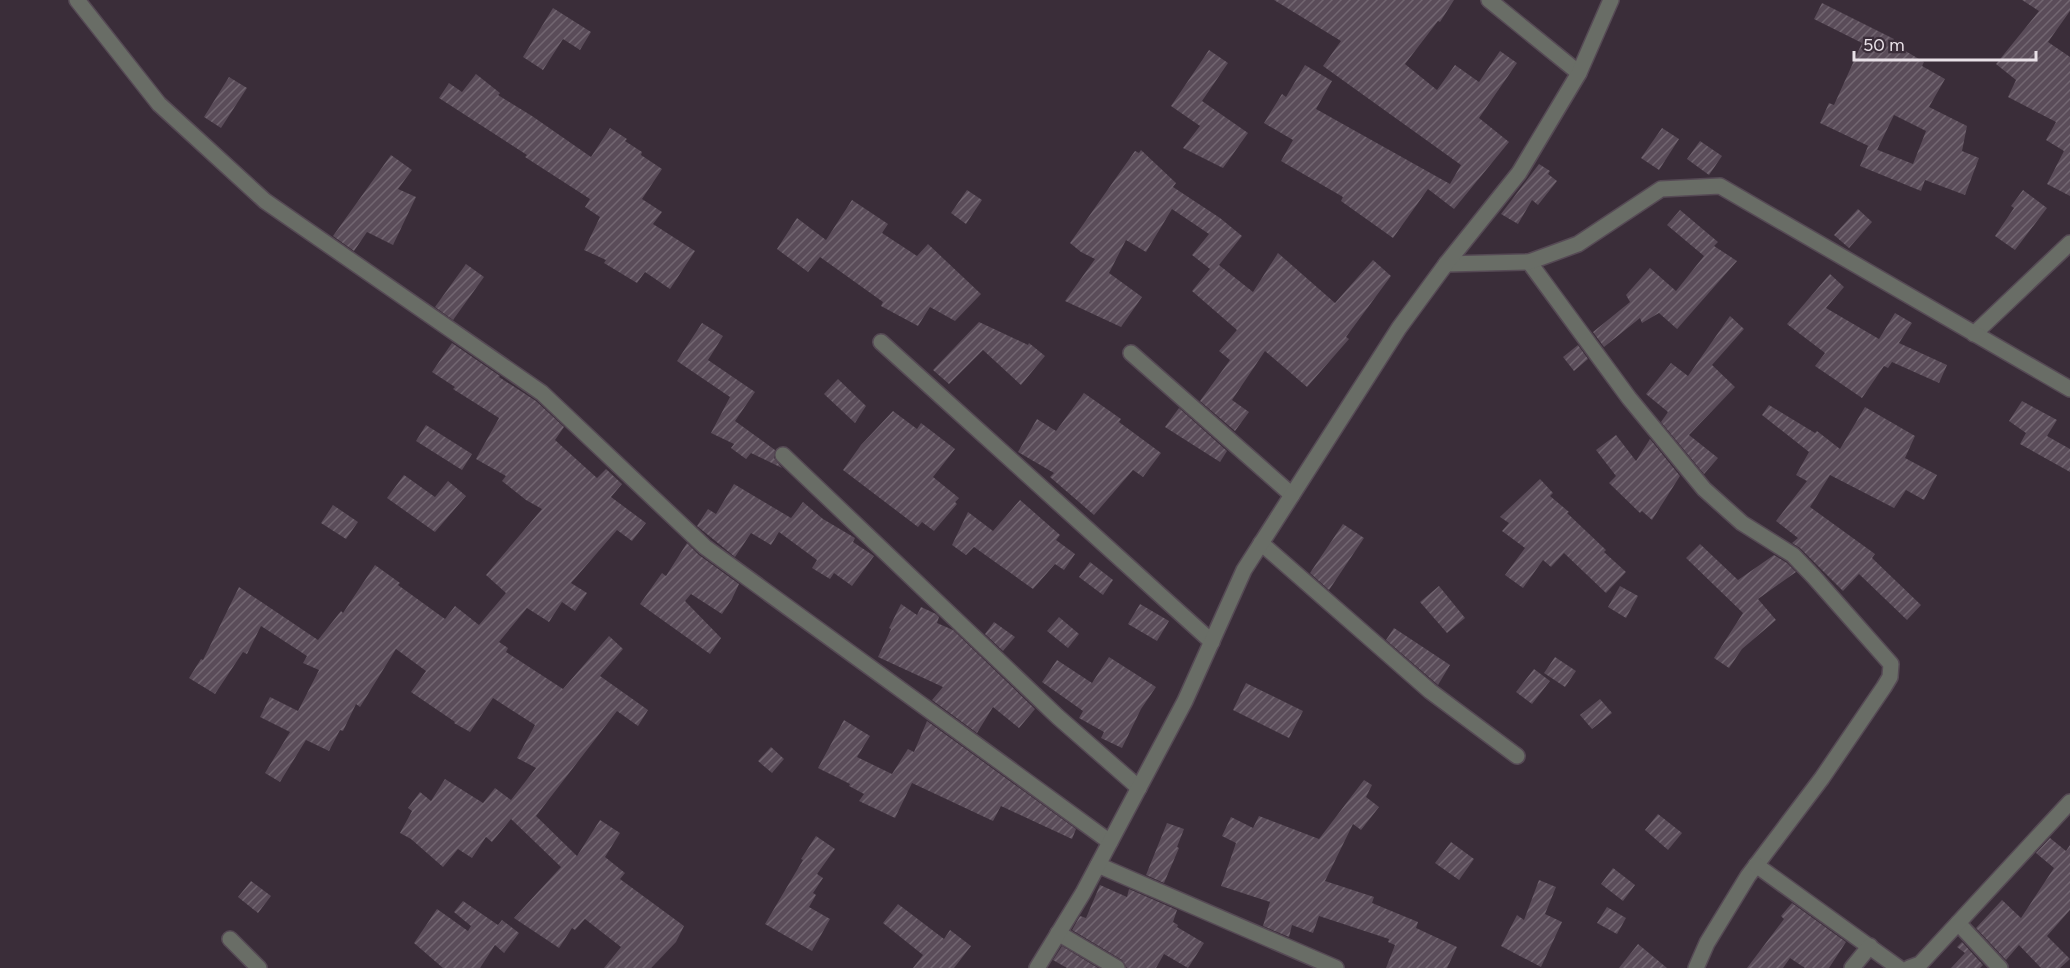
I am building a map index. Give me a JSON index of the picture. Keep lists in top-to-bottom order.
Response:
{
  "scale_bar": "50 m"
}
